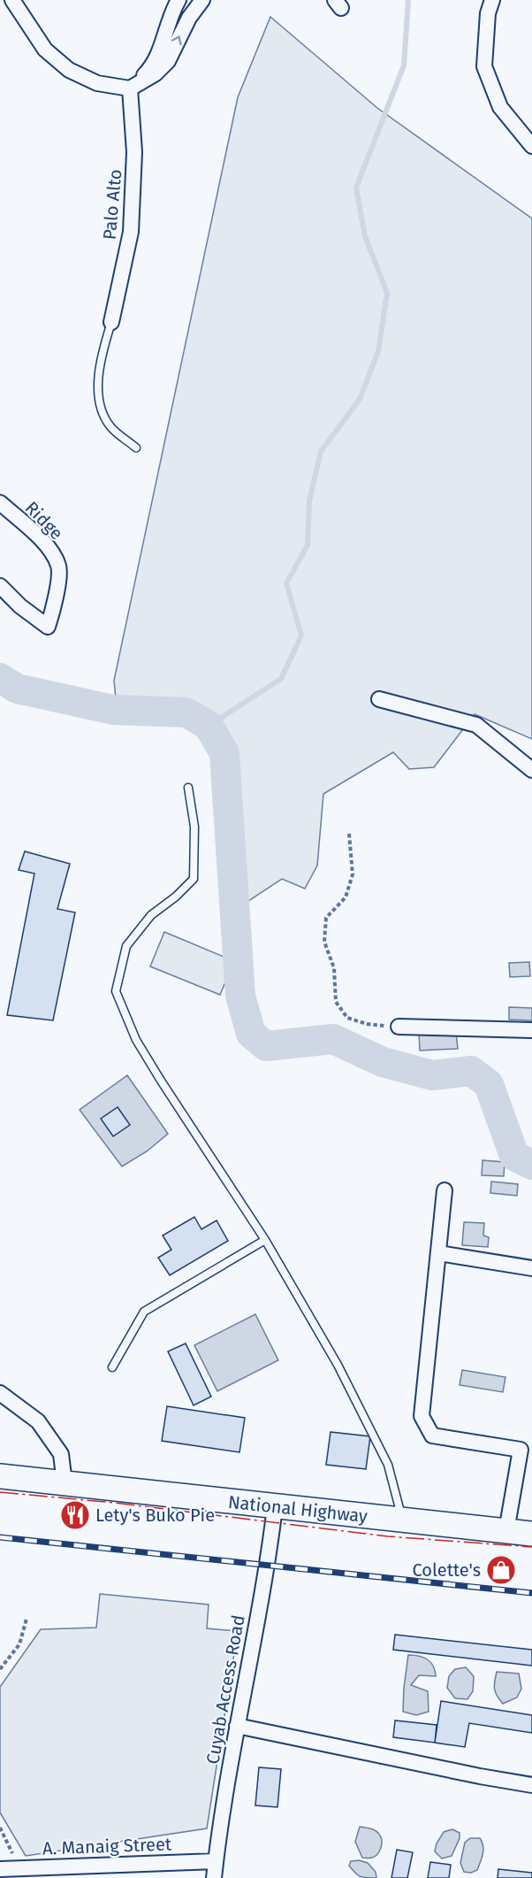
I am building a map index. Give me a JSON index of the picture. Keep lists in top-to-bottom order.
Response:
{
  "streets": {
    "main road": ["National Highway"],
    "street": [
      "Palo Alto",
      "Ridge",
      "Cuyab Access Road",
      "A. Manaig Street"
    ]
  },
  "crossings": [
    ["National Highway", "Cuyab Access Road"],
    ["Cuyab Access Road", "A. Manaig Street"]
  ],
  "places": {
    "restaurant": ["Lety's Buko Pie"],
    "shop": ["Colette's"]
  }
}
